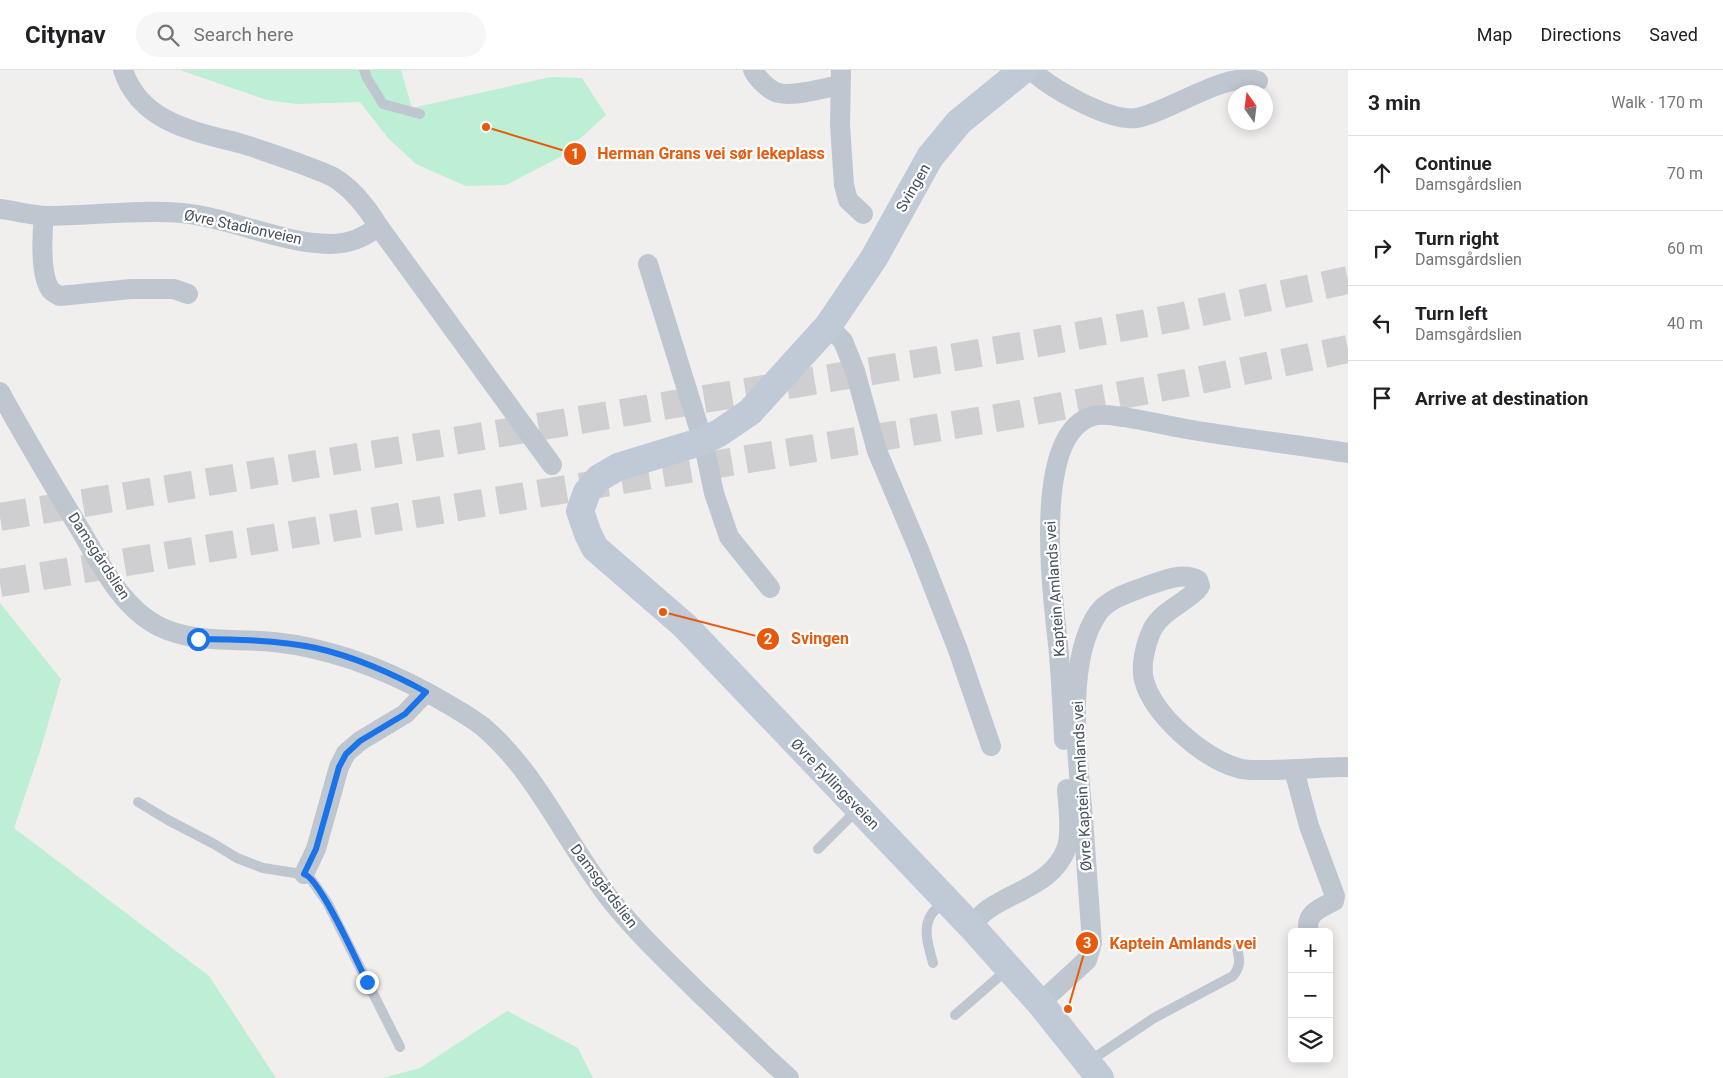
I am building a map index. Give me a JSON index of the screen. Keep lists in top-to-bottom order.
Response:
{
  "streets": {
    "main road": ["Svingen", "Øvre Fyllingsveien"],
    "street": [
      "Øvre Stadionveien",
      "Damsgårdslien",
      "Kaptein Amlands vei",
      "Øvre Kaptein Amlands vei"
    ]
  },
  "crossings": [
    ["Svingen", "Øvre Fyllingsveien"],
    ["Kaptein Amlands vei", "Øvre Fyllingsveien"],
    ["Øvre Fyllingsveien", "Øvre Kaptein Amlands vei"]
  ],
  "places": ["Herman Grans vei sør lekeplass", "Svingen", "Kaptein Amlands vei"],
  "north": "top",
  "page": {
    "header": "Citynav",
    "search": "Search here",
    "nav": ["Map", "Directions", "Saved"],
    "heading": ["3 min", "Walk · 170 m"],
    "list": [
      ["Continue", "Damsgårdslien", "70 m"],
      ["Turn right", "Damsgårdslien", "60 m"],
      ["Turn left", "Damsgårdslien", "40 m"],
      "Arrive at destination"
    ],
    "map_buttons": ["+", "−"]
  }
}
